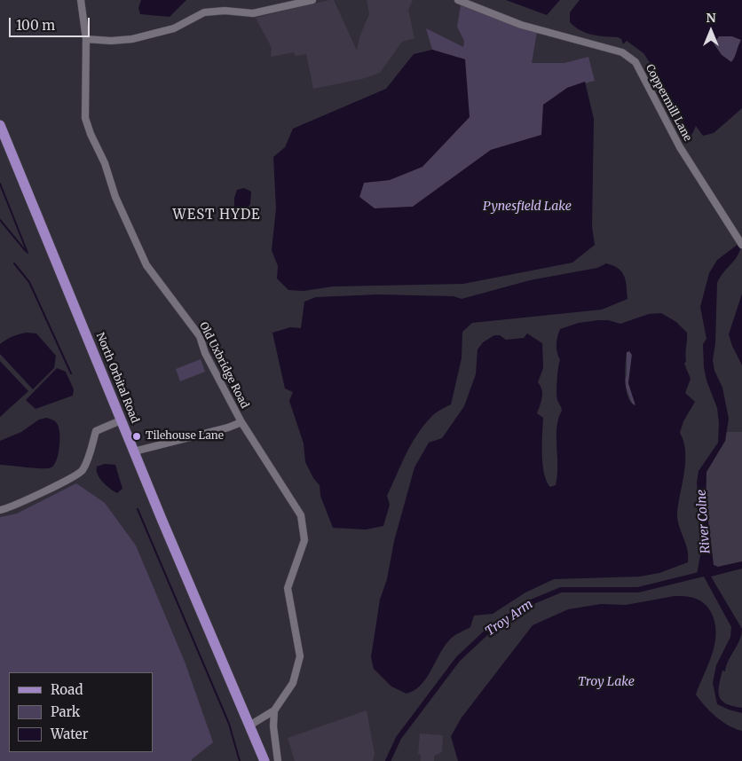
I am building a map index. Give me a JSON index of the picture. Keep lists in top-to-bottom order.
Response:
{
  "streets": {
    "main road": ["North Orbital Road"],
    "street": ["Coppermill Lane", "Old Uxbridge Road"]
  },
  "crossings": [
    ["Old Uxbridge Road", "North Orbital Road"]
  ],
  "districts": ["WEST HYDE"],
  "water": [
    "Pynesfield Lake",
    "River Colne",
    "Troy Arm",
    "Troy Lake"
  ],
  "places": ["Tilehouse Lane"],
  "legend": ["Road", "Park", "Water"],
  "scale_bar": "100 m",
  "north": "top"
}
